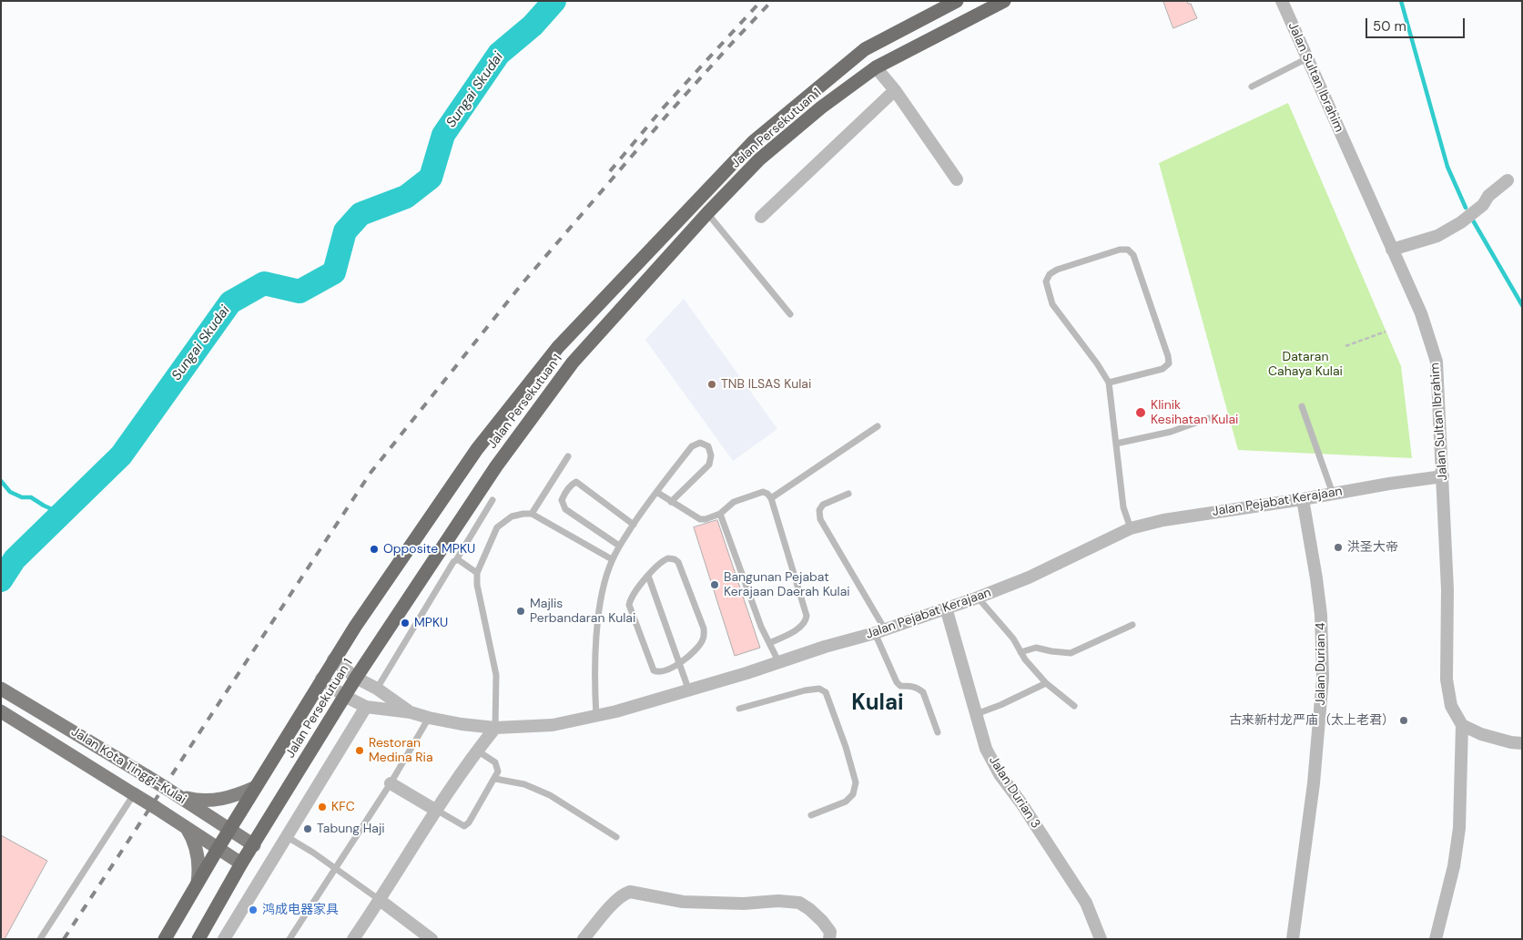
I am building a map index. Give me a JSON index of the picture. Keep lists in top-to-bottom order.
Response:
{
  "streets": {
    "highway": ["Jalan Persekutuan 1"],
    "main road": ["Jalan Kota Tinggi-Kulai"],
    "street": [
      "Jalan Sultan Ibrahim",
      "Jalan Pejabat Kerajaan",
      "Jalan Durian 4",
      "Jalan Durian 3"
    ]
  },
  "crossings": [
    ["Jalan Sultan Ibrahim", "Jalan Pejabat Kerajaan"],
    ["Jalan Persekutuan 1", "Jalan Pejabat Kerajaan"],
    ["Jalan Persekutuan 1", "Jalan Kota Tinggi-Kulai"],
    ["Jalan Pejabat Kerajaan", "Jalan Durian 4"],
    ["Jalan Pejabat Kerajaan", "Jalan Durian 3"]
  ],
  "districts": ["Kulai"],
  "water": ["Sungai Skudai"],
  "parks": ["Dataran Cahaya Kulai"],
  "places": [
    "TNB ILSAS Kulai",
    "Klinik Kesihatan Kulai",
    "洪圣大帝",
    "Opposite MPKU",
    "Bangunan Pejabat Kerajaan Daerah Kulai",
    "Majlis Perbandaran Kulai",
    "MPKU",
    "古来新村龙严庙（太上老君）",
    "Restoran Medina Ria",
    "KFC",
    "Tabung Haji",
    "鸿成电器家具"
  ],
  "scale_bar": "50 m"
}
